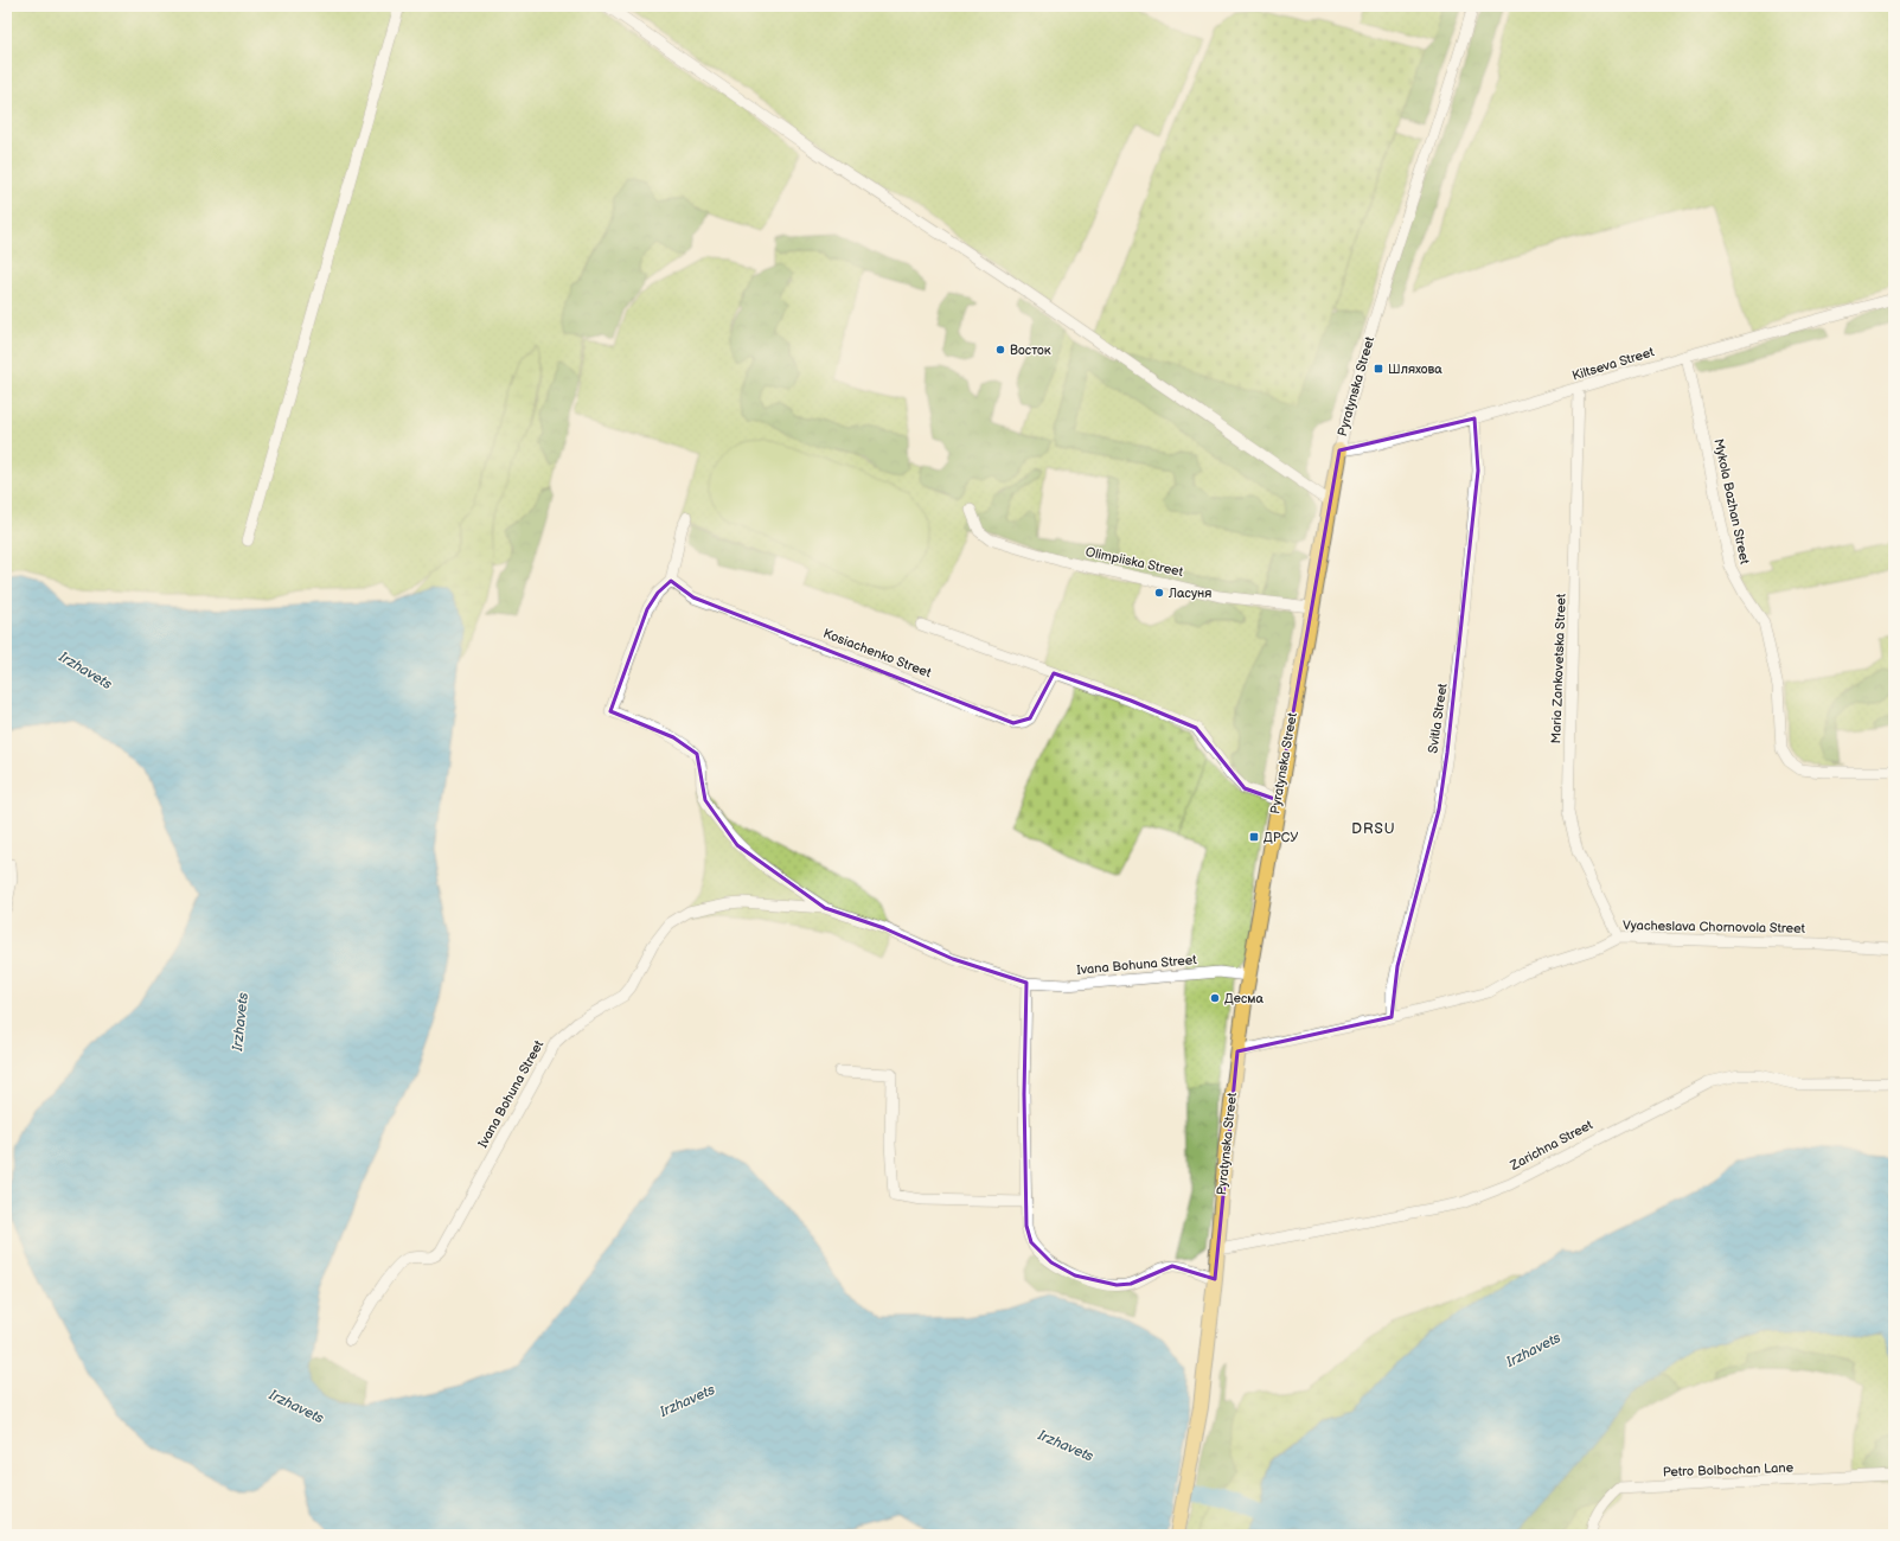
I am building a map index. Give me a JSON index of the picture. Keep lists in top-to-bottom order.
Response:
{
  "streets": {
    "main road": ["Pyratynska Street"],
    "street": [
      "Kiltseva Street",
      "Mykola Bazhan Street",
      "Olimpiiska Street",
      "Kosiachenko Street",
      "Maria Zankovetska Street",
      "Svitla Street",
      "Vyacheslava Chornovola Street",
      "Ivana Bohuna Street",
      "Zarichna Street",
      "Petro Bolbochan Lane"
    ]
  },
  "crossings": [
    ["Kiltseva Street", "Pyratynska Street"],
    ["Kiltseva Street", "Mykola Bazhan Street"],
    ["Kiltseva Street", "Maria Zankovetska Street"],
    ["Kiltseva Street", "Svitla Street"],
    ["Pyratynska Street", "Olimpiiska Street"],
    ["Pyratynska Street", "Vyacheslava Chornovola Street"],
    ["Pyratynska Street", "Ivana Bohuna Street"],
    ["Pyratynska Street", "Zarichna Street"],
    ["Kosiachenko Street", "Ivana Bohuna Street"],
    ["Maria Zankovetska Street", "Vyacheslava Chornovola Street"],
    ["Svitla Street", "Vyacheslava Chornovola Street"]
  ],
  "districts": ["DRSU"],
  "water": ["Irzhavets"],
  "places": {
    "other": ["Восток", "Ласуня", "Десма"],
    "transit": ["Шляхова", "ДРСУ"]
  }
}
